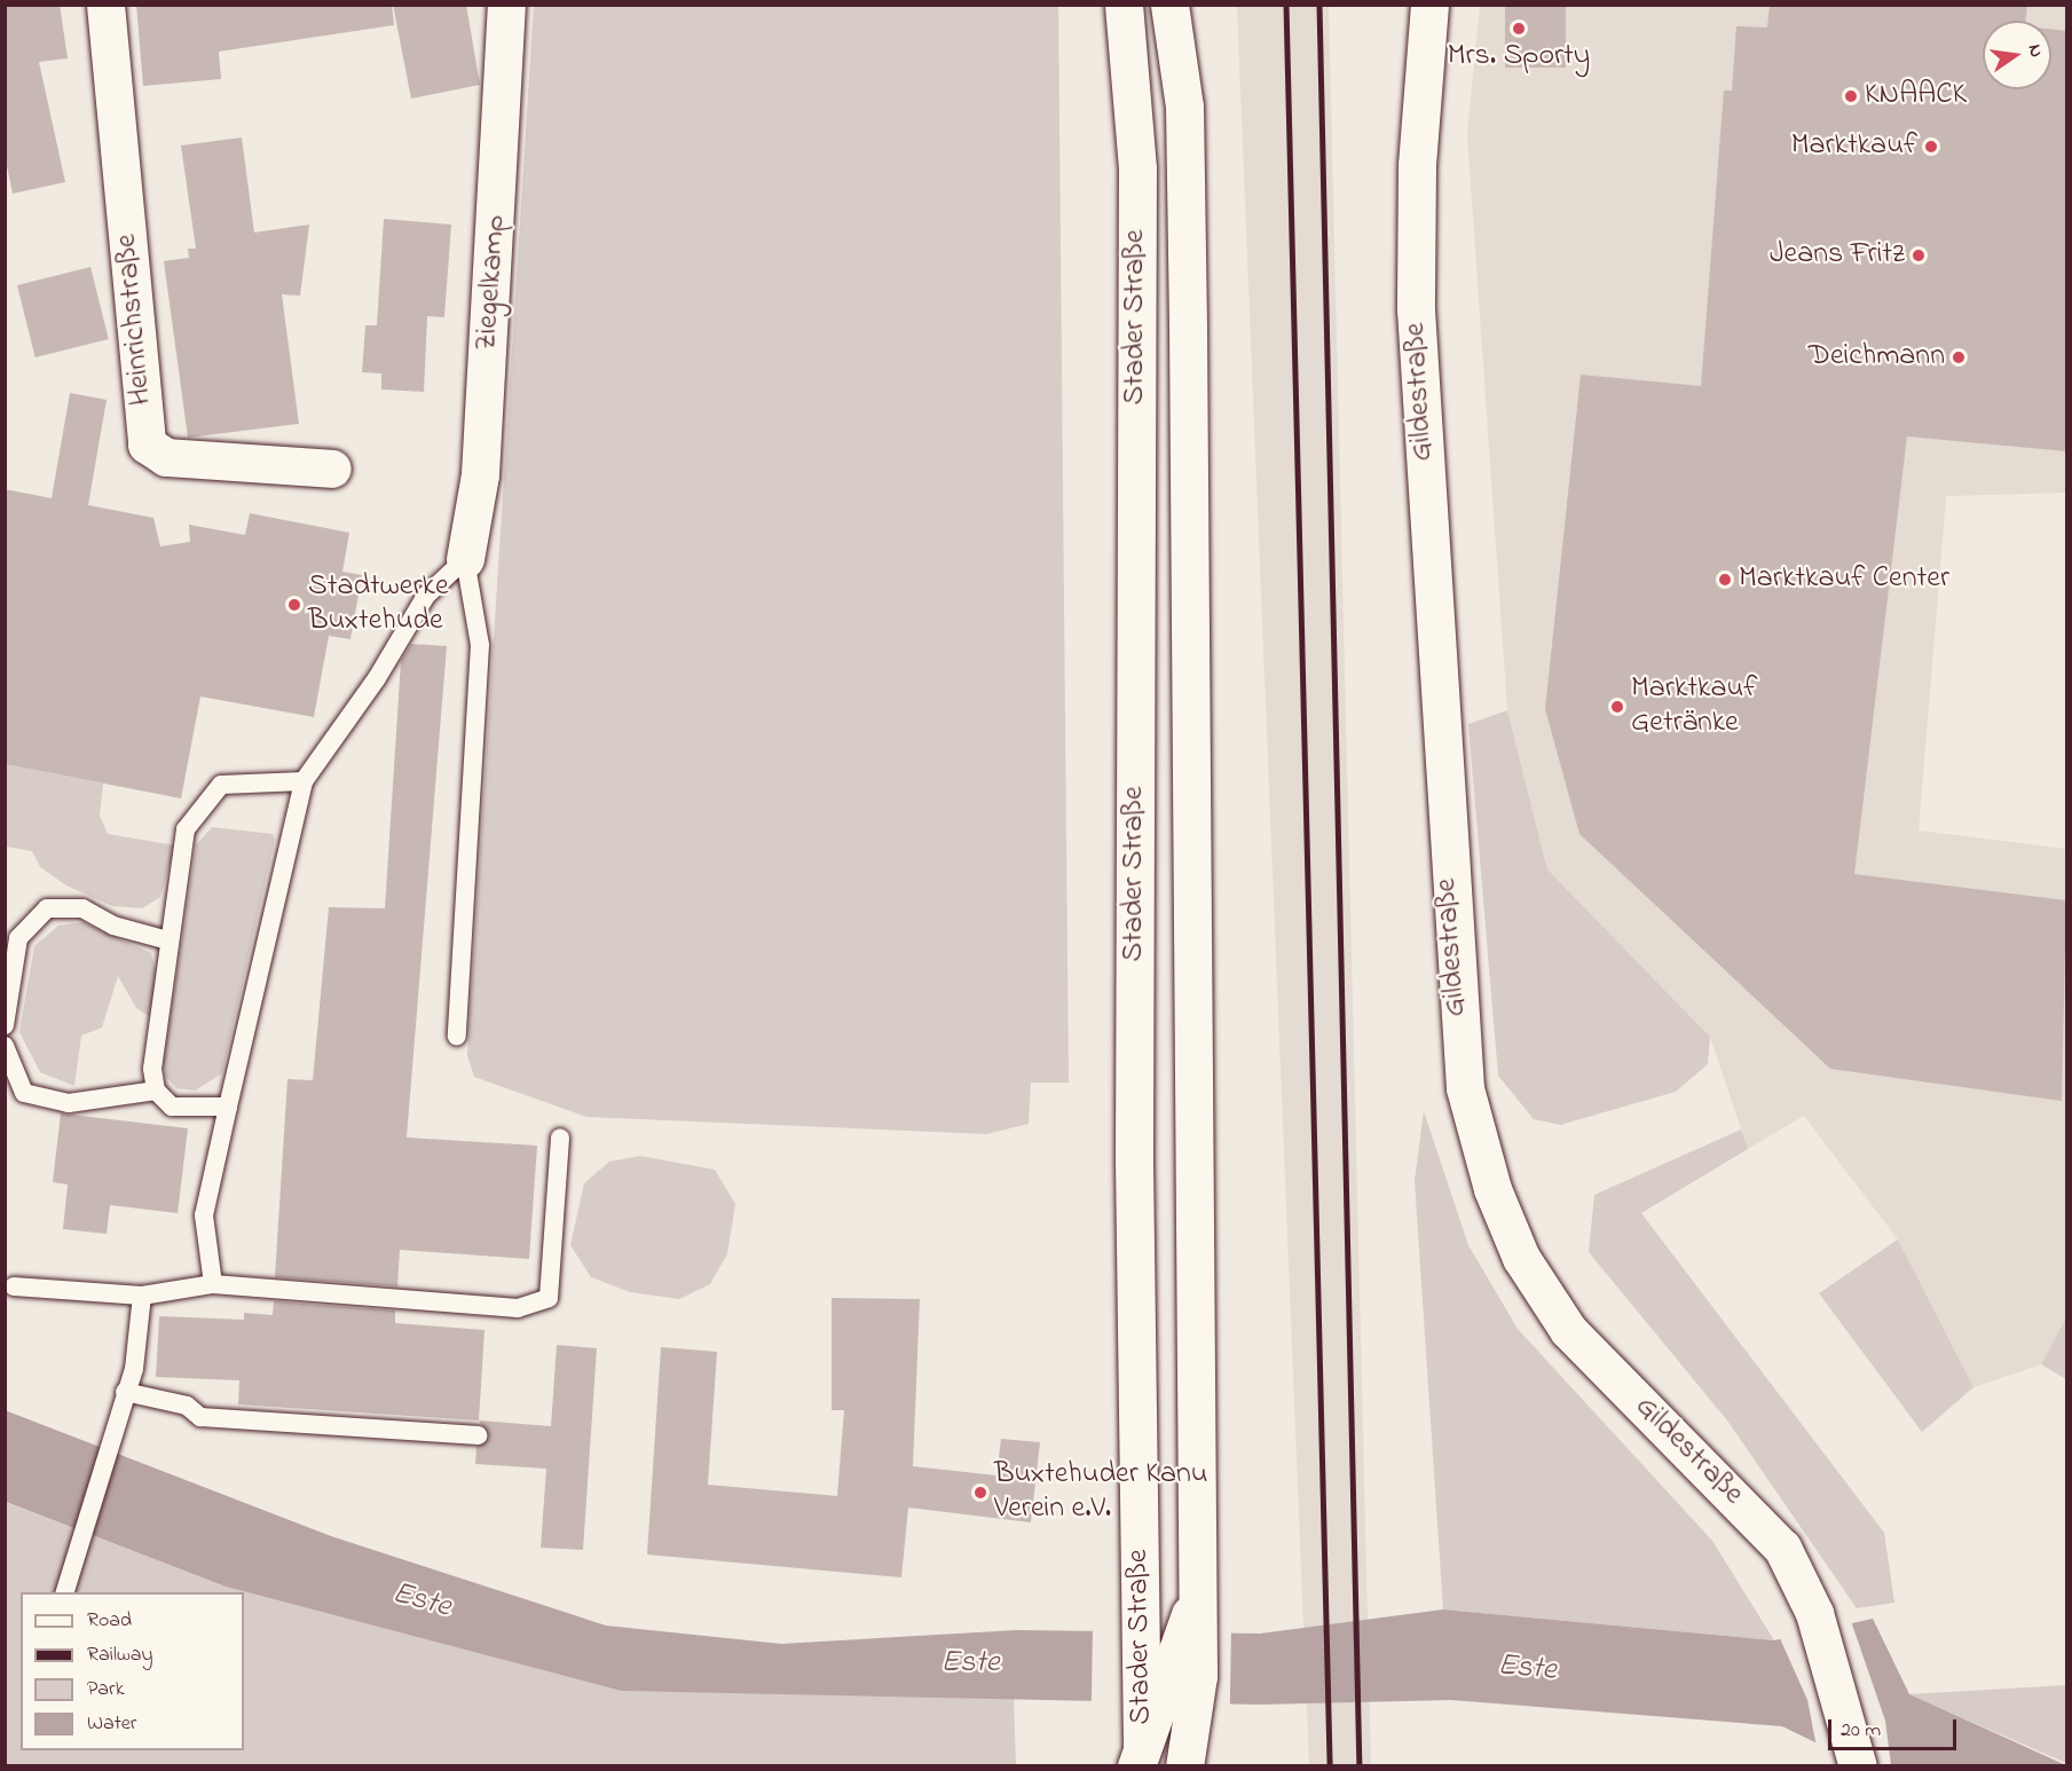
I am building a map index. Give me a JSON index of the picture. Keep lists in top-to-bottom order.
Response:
{
  "streets": {
    "street": [
      "Ziegelkamp",
      "Stader Straße",
      "Heinrichstraße",
      "Gildestraße"
    ]
  },
  "water": ["Este"],
  "places": [
    "Mrs. Sporty",
    "KNAACK",
    "Marktkauf",
    "Jeans Fritz",
    "Deichmann",
    "Marktkauf Center",
    "Stadtwerke Buxtehude",
    "Marktkauf Getränke",
    "Buxtehuder Kanu Verein e.V."
  ],
  "legend": [
    "Road",
    "Railway",
    "Park",
    "Water"
  ],
  "scale_bar": "20 m",
  "north": "right"
}
